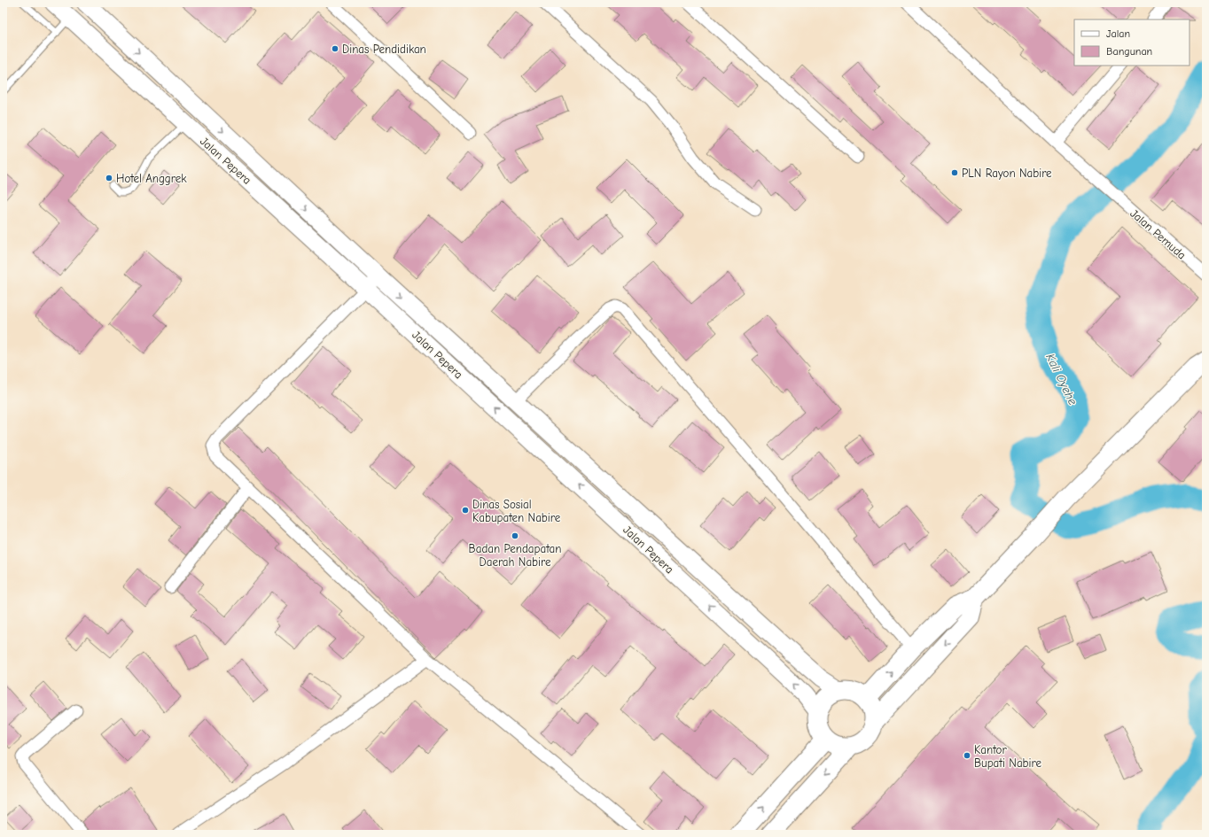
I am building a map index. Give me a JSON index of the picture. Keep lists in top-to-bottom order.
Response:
{
  "streets": {
    "main road": ["Jalan Pepera"],
    "street": ["Jalan Pemuda"]
  },
  "water": ["Kali Oyehe"],
  "places": [
    "Dinas Pendidikan",
    "PLN Rayon Nabire",
    "Hotel Anggrek",
    "Dinas Sosial Kabupaten Nabire",
    "Badan Pendapatan Daerah Nabire",
    "Kantor Bupati Nabire"
  ],
  "legend": ["Jalan", "Bangunan"]
}
